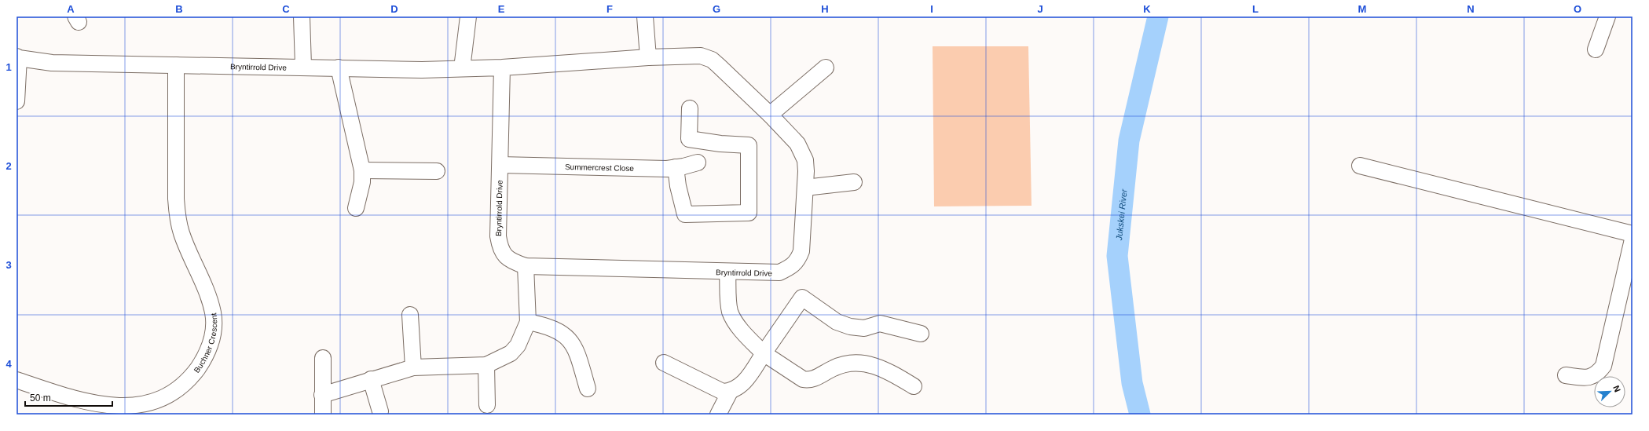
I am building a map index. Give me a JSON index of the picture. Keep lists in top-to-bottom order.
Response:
{
  "streets": {
    "street": ["Bryntirrold Drive", "Summercrest Close", "Buchner Crescent"]
  },
  "crossings": [
    ["Bryntirrold Drive", "Summercrest Close"],
    ["Bryntirrold Drive", "Buchner Crescent"]
  ],
  "water": ["Jukskei River"],
  "scale_bar": "50 m",
  "north": "top right",
  "grid": {
    "columns": [
      "A",
      "B",
      "C",
      "D",
      "E",
      "F",
      "G",
      "H",
      "I",
      "J",
      "K",
      "L",
      "M",
      "N",
      "O"
    ],
    "rows": [
      "1",
      "2",
      "3",
      "4"
    ]
  }
}
